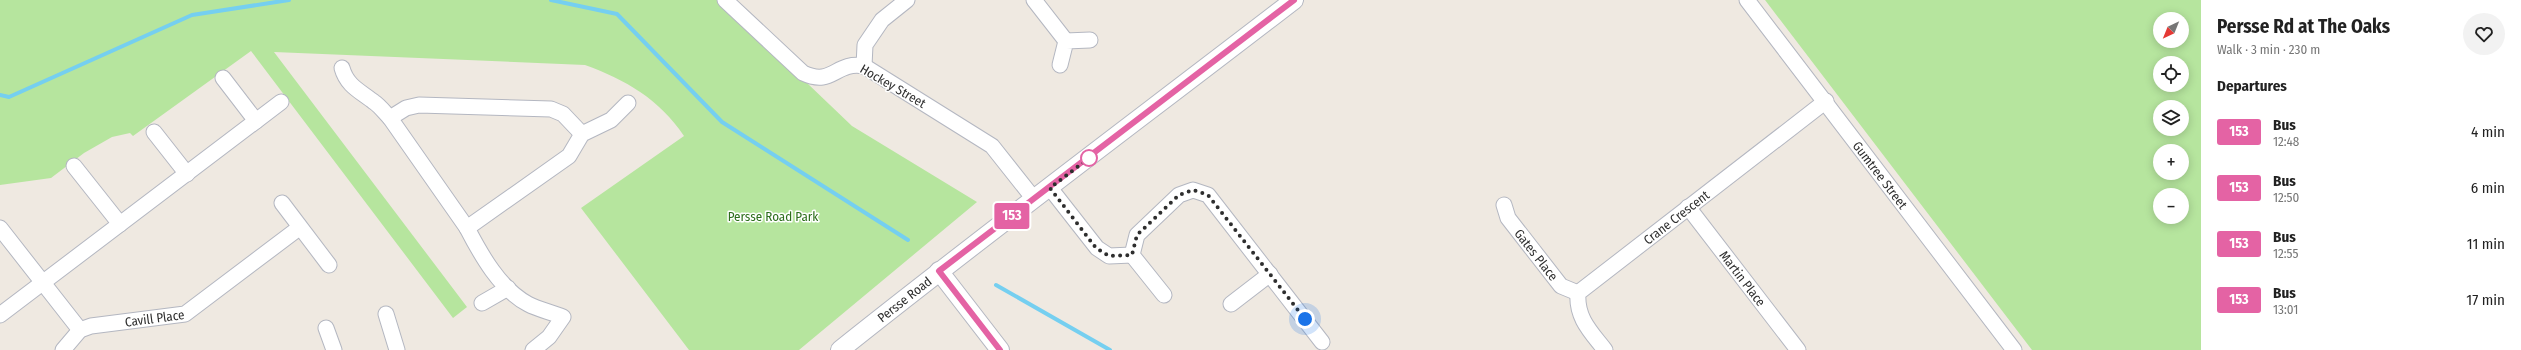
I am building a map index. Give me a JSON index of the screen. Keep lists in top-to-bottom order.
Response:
{
  "streets": {
    "street": [
      "Hockey Street",
      "Gumtree Street",
      "Crane Crescent",
      "Gates Place",
      "Martin Place",
      "Persse Road",
      "Cavill Place"
    ]
  },
  "crossings": [
    ["Hockey Street", "Persse Road"],
    ["Gumtree Street", "Crane Crescent"],
    ["Crane Crescent", "Gates Place"],
    ["Crane Crescent", "Martin Place"]
  ],
  "parks": ["Persse Road Park"],
  "lines": ["bus line 153"],
  "north": "bottom left",
  "page": {
    "on_map": "153",
    "heading": [
      ["Persse Rd at The Oaks", "Walk · 3 min · 230 m"],
      "Departures"
    ],
    "map_buttons": ["+", "−"],
    "list": [
      {
        "mark": "153",
        "name": "Bus",
        "note": "12:48",
        "value": "4 min"
      },
      {
        "mark": "153",
        "name": "Bus",
        "note": "12:50",
        "value": "6 min"
      },
      {
        "mark": "153",
        "name": "Bus",
        "note": "12:55",
        "value": "11 min"
      },
      {
        "mark": "153",
        "name": "Bus",
        "note": "13:01",
        "value": "17 min"
      }
    ]
  }
}
